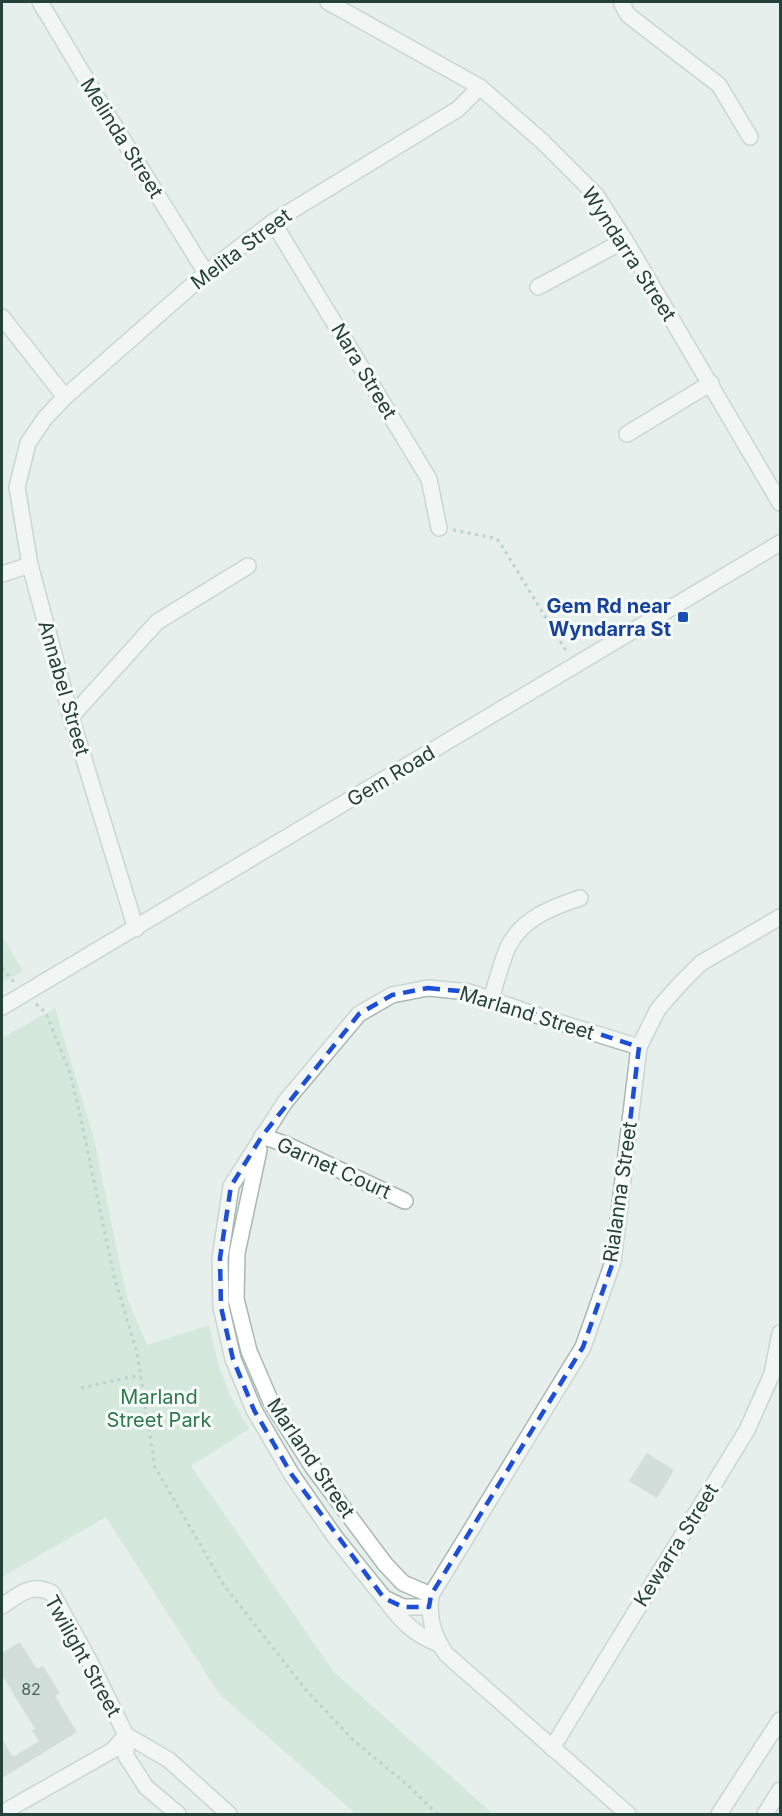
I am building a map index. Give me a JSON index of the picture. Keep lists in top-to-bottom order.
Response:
{
  "streets": {
    "street": [
      "Melinda Street",
      "Melita Street",
      "Wyndarra Street",
      "Nara Street",
      "Annabel Street",
      "Gem Road",
      "Marland Street",
      "Garnet Court",
      "Rialanna Street",
      "Kewarra Street",
      "Twilight Street"
    ]
  },
  "crossings": [
    ["Melinda Street", "Melita Street"],
    ["Melita Street", "Wyndarra Street"],
    ["Melita Street", "Nara Street"],
    ["Melita Street", "Annabel Street"],
    ["Annabel Street", "Gem Road"],
    ["Marland Street", "Garnet Court"],
    ["Marland Street", "Rialanna Street"],
    ["Marland Street", "Kewarra Street"]
  ],
  "parks": ["Marland Street Park"],
  "places": {
    "transit": ["Gem Rd near Wyndarra St"]
  },
  "house_numbers": ["82"]
}
